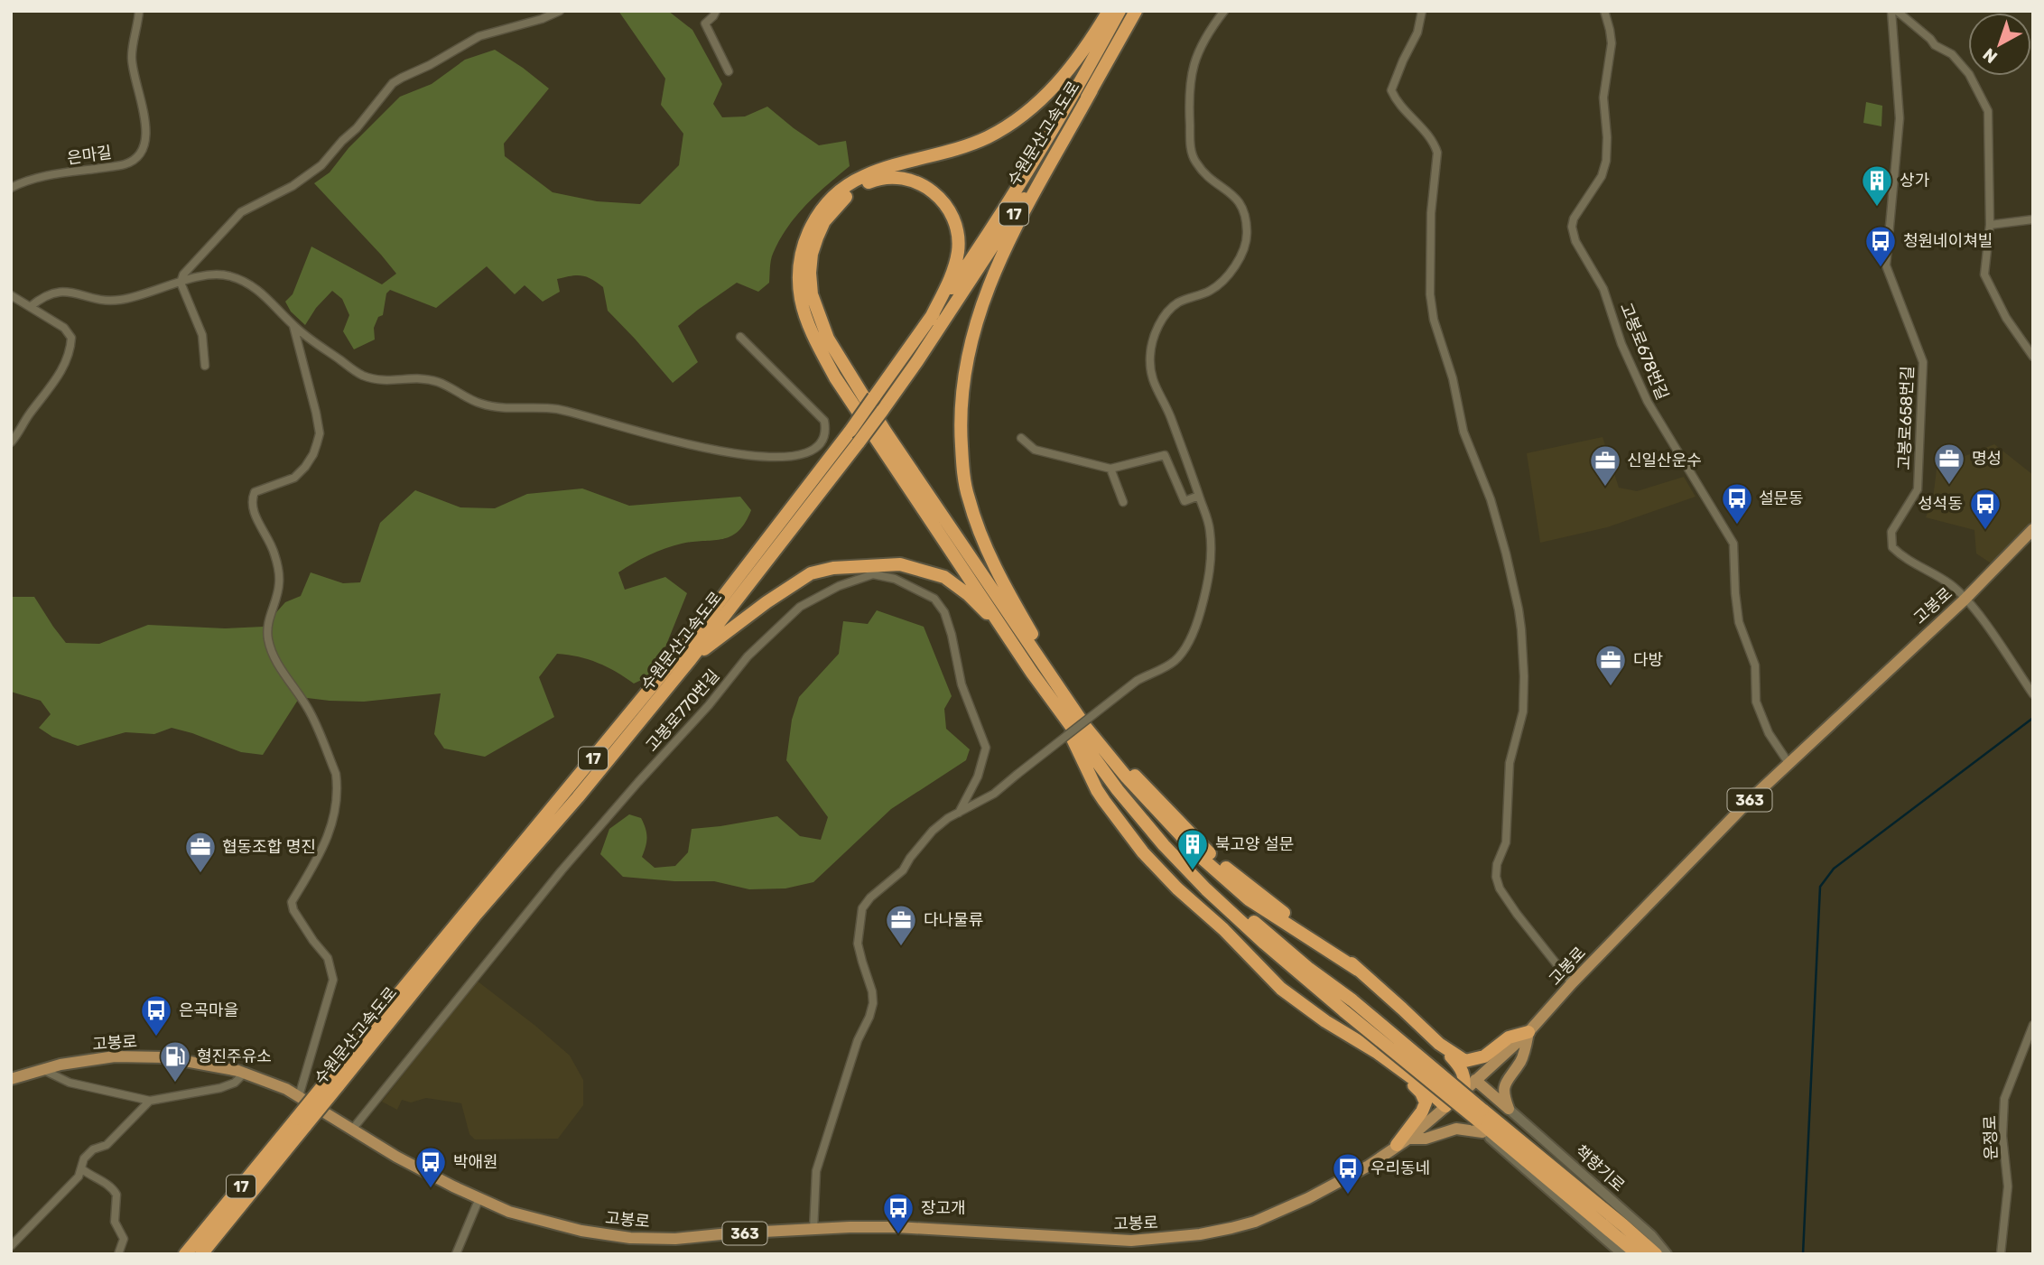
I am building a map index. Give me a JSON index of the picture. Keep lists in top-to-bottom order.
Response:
{
  "streets": {
    "highway": ["수원문산고속도로", "17"],
    "main road": ["고봉로", "363", "책향기로"],
    "street": [
      "은마길",
      "고봉로678번길",
      "고봉로658번길",
      "고봉로770번길",
      "운정로"
    ]
  },
  "crossings": [
    ["고봉로678번길", "고봉로"],
    ["고봉로658번길", "고봉로"],
    ["고봉로", "고봉로770번길"]
  ],
  "places": {
    "building": ["상가", "북고양 설문"],
    "bus stop": [
      "청원네이쳐빌",
      "설문동",
      "성석동",
      "은곡마을",
      "박애원",
      "우리동네",
      "장고개"
    ],
    "office": [
      "명성",
      "신일산운수",
      "다방",
      "협동조합 명진",
      "다나물류"
    ],
    "fuel station": ["형진주유소"]
  },
  "north": "bottom left"
}
